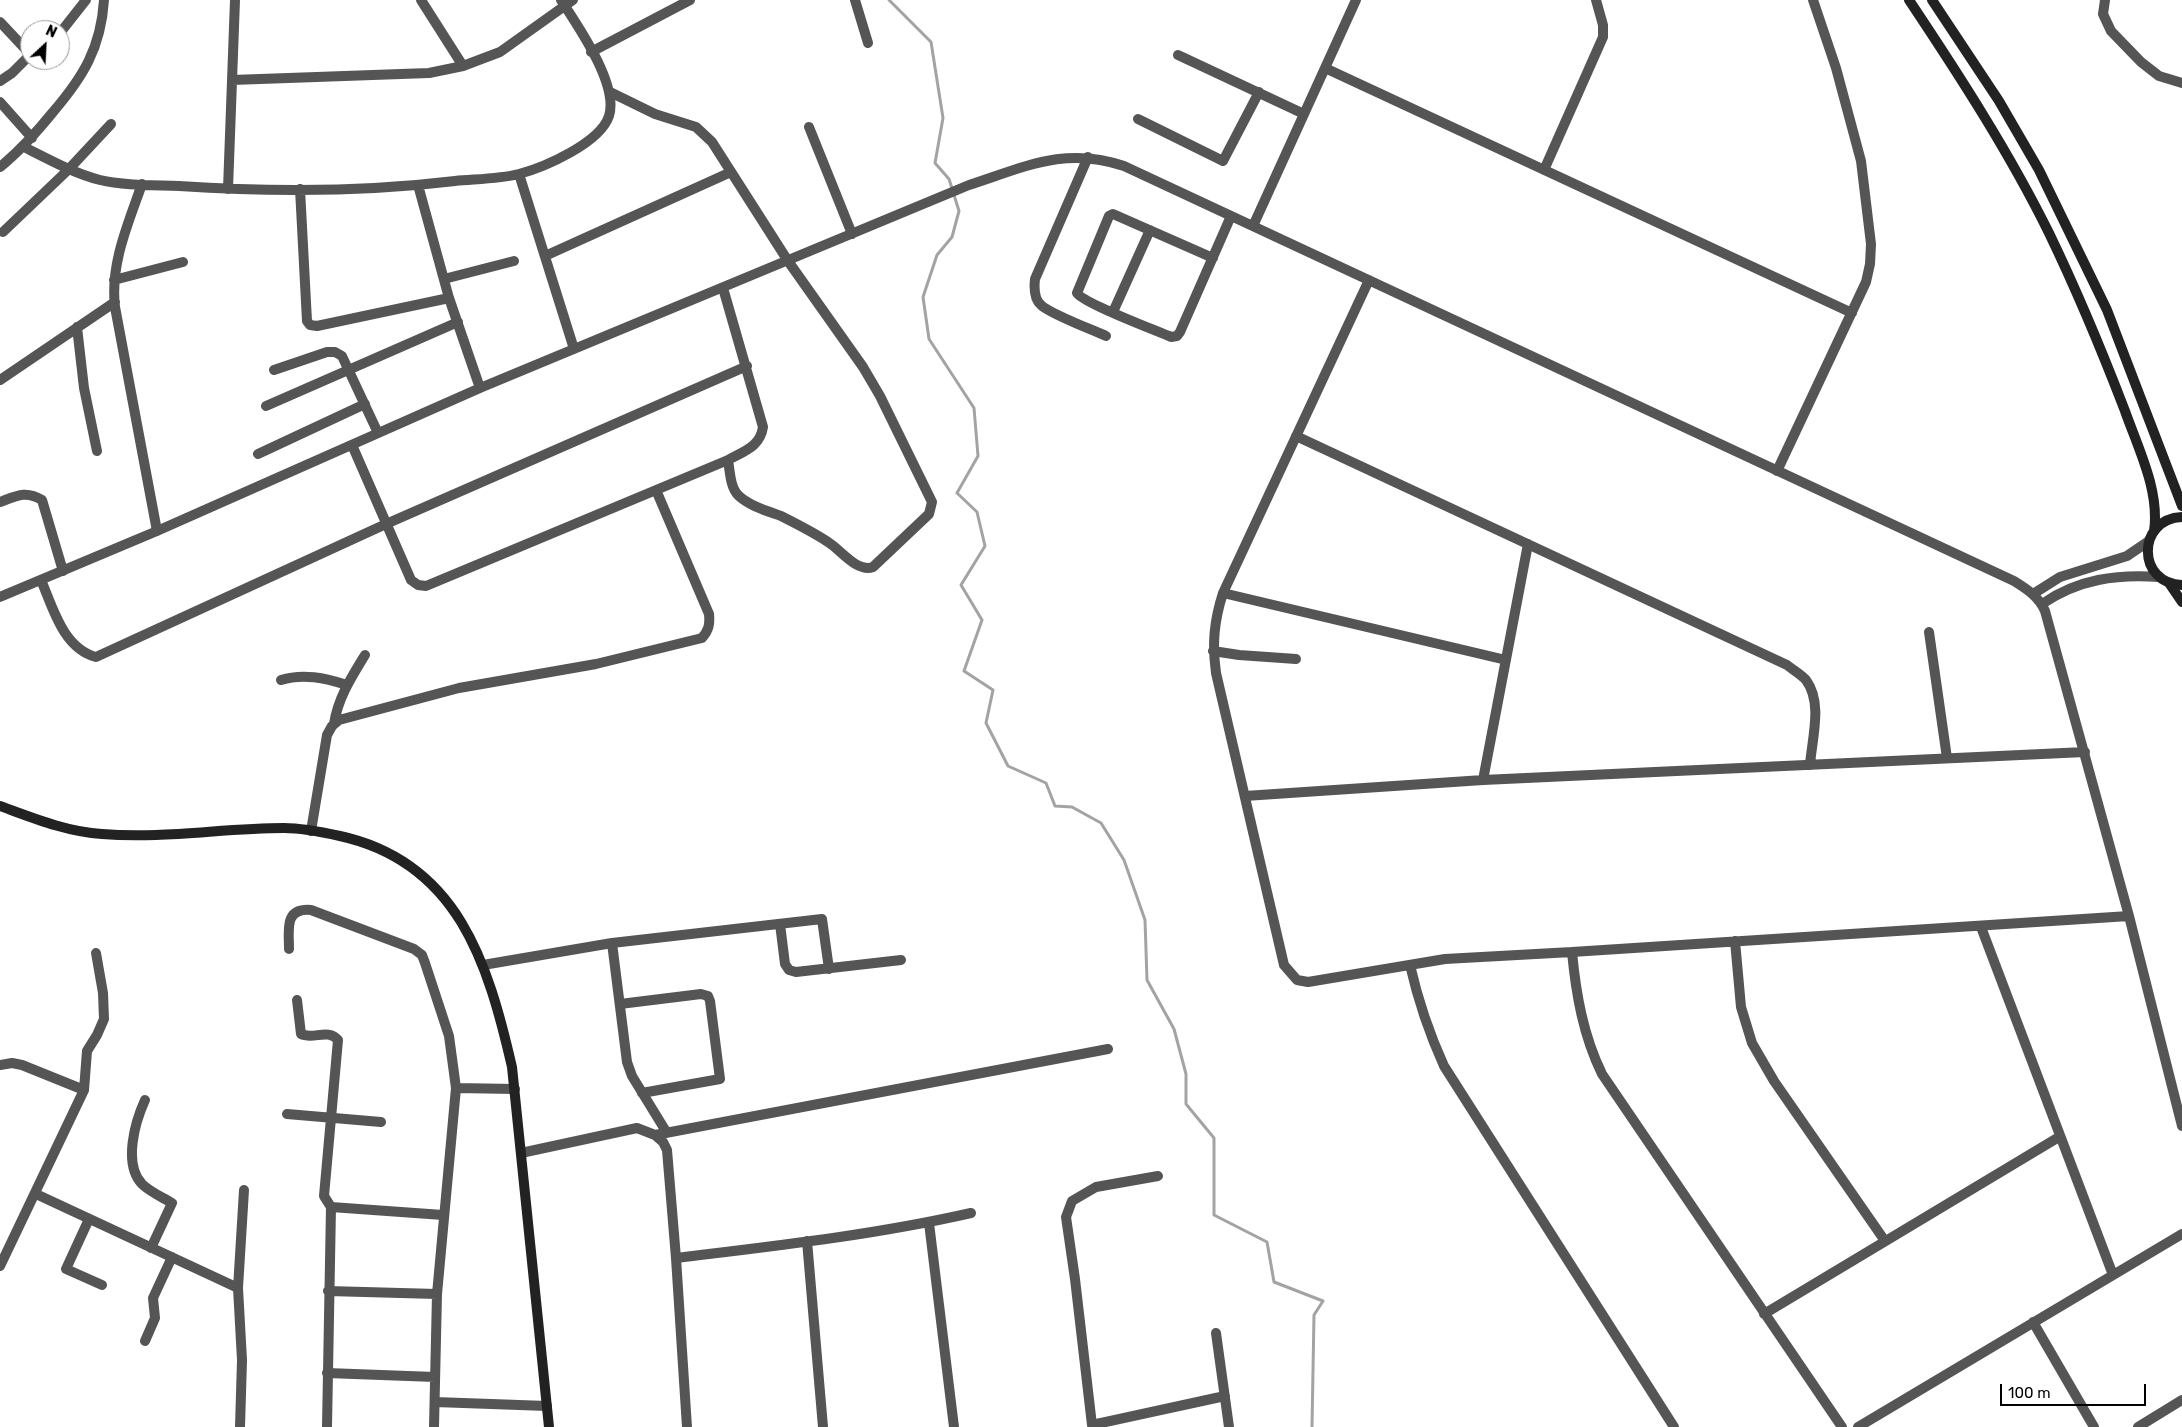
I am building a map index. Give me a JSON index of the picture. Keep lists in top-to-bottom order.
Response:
{
  "scale_bar": "100 m",
  "north": "top right"
}
